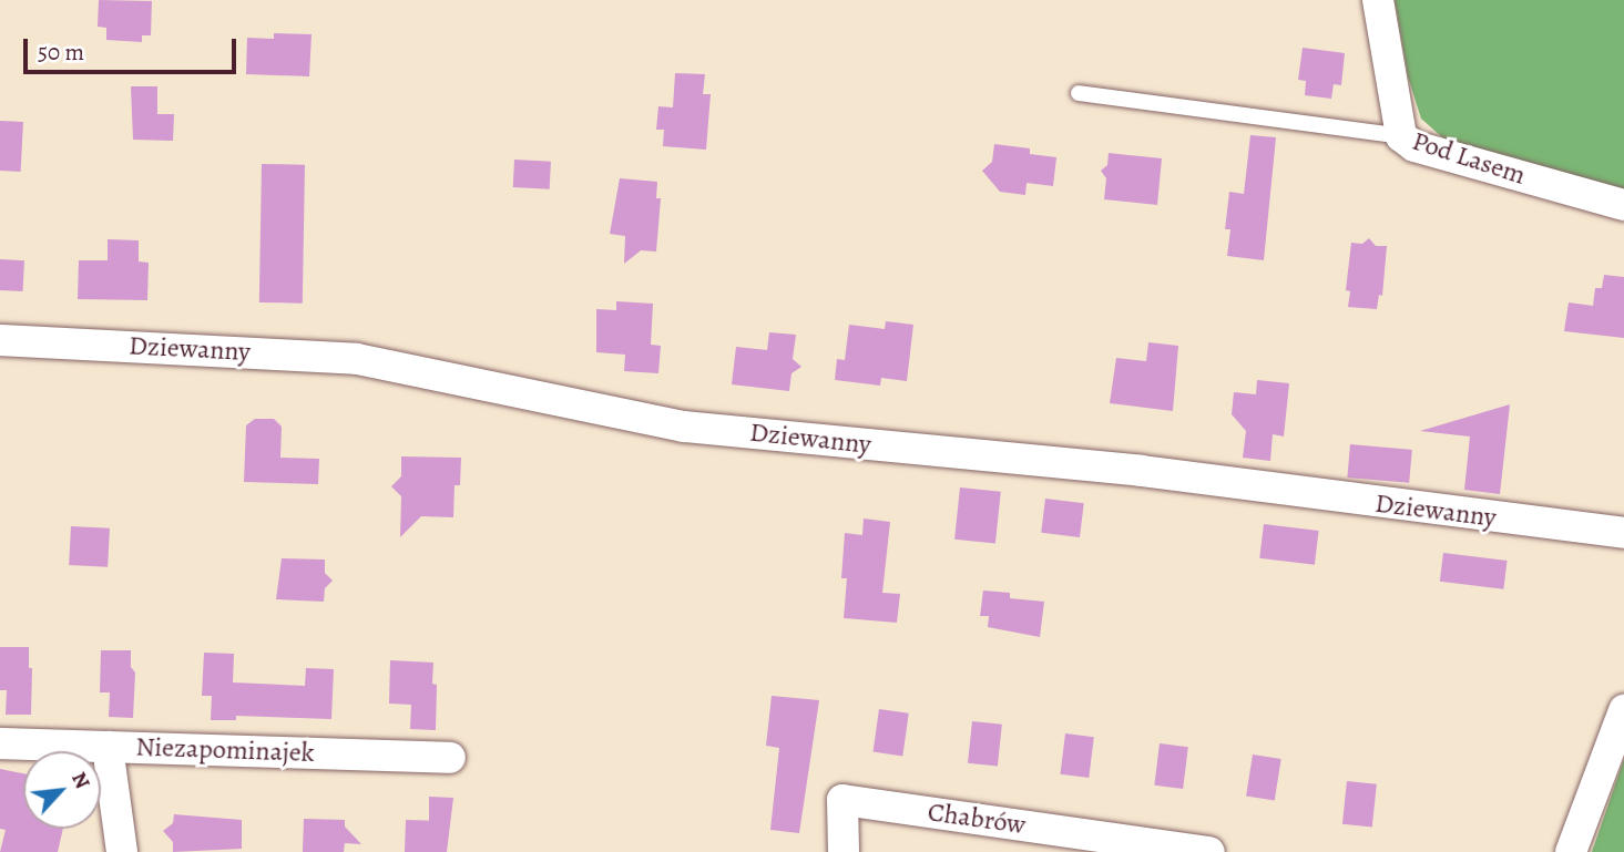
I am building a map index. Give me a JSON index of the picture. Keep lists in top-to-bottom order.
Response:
{
  "streets": {
    "street": [
      "Pod Lasem",
      "Dziewanny",
      "Niezapominajek",
      "Chabrów"
    ]
  },
  "scale_bar": "50 m",
  "north": "top right"
}
